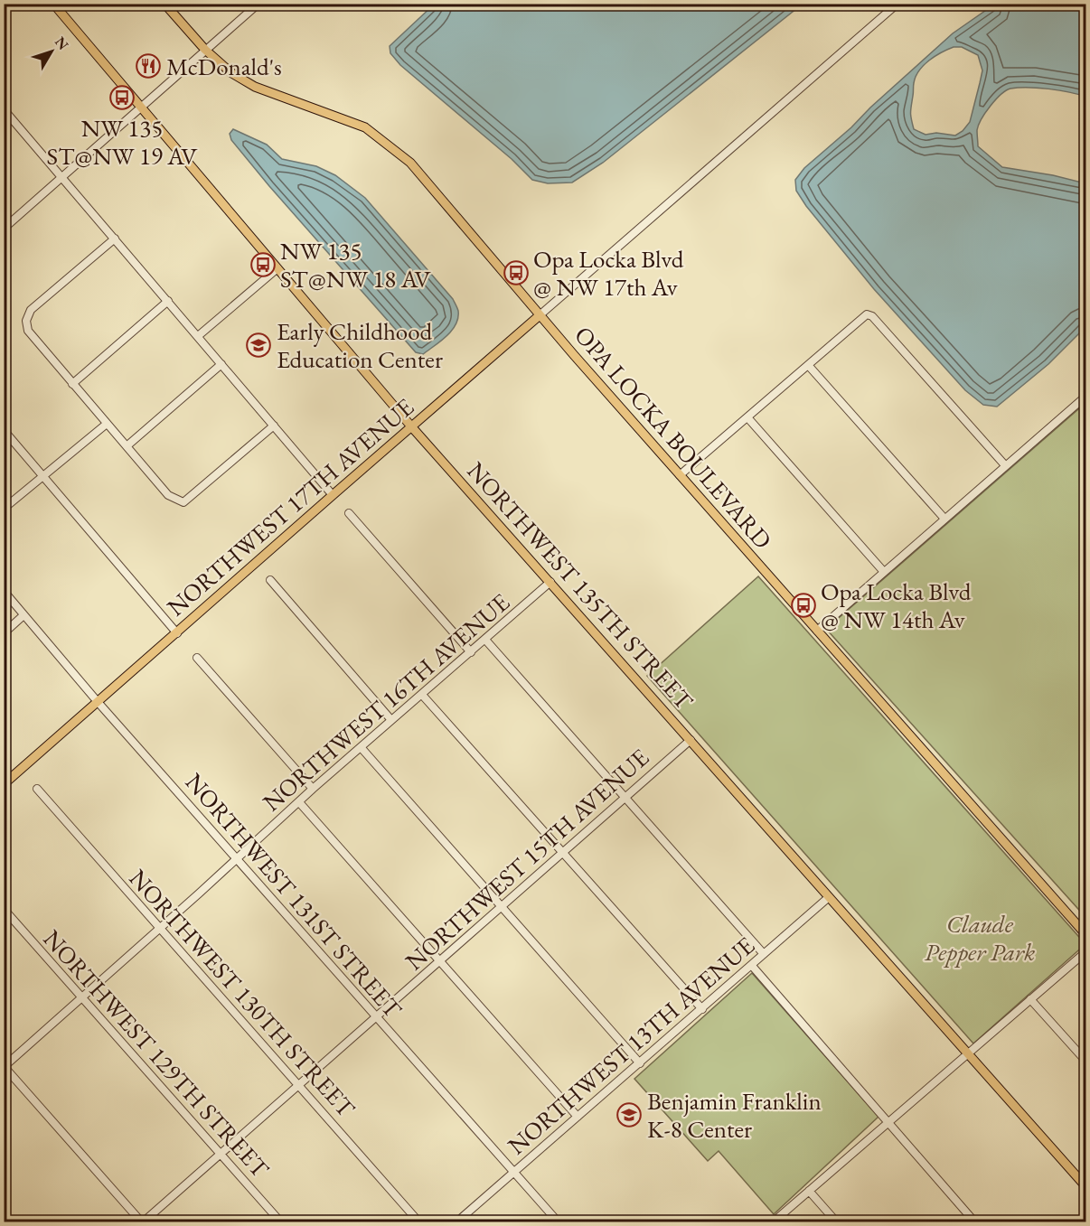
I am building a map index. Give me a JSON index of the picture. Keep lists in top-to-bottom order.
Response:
{
  "streets": {
    "main road": ["OPA LOCKA BOULEVARD", "NORTHWEST 17TH AVENUE", "NORTHWEST 135TH STREET"],
    "street": [
      "NORTHWEST 16TH AVENUE",
      "NORTHWEST 15TH AVENUE",
      "NORTHWEST 131ST STREET",
      "NORTHWEST 130TH STREET",
      "NORTHWEST 13TH AVENUE",
      "NORTHWEST 129TH STREET"
    ]
  },
  "crossings": [
    ["OPA LOCKA BOULEVARD", "NORTHWEST 17TH AVENUE"],
    ["NORTHWEST 17TH AVENUE", "NORTHWEST 135TH STREET"],
    ["NORTHWEST 17TH AVENUE", "NORTHWEST 131ST STREET"],
    ["NORTHWEST 135TH STREET", "NORTHWEST 16TH AVENUE"],
    ["NORTHWEST 135TH STREET", "NORTHWEST 15TH AVENUE"],
    ["NORTHWEST 135TH STREET", "NORTHWEST 13TH AVENUE"],
    ["NORTHWEST 16TH AVENUE", "NORTHWEST 131ST STREET"],
    ["NORTHWEST 16TH AVENUE", "NORTHWEST 130TH STREET"],
    ["NORTHWEST 16TH AVENUE", "NORTHWEST 129TH STREET"],
    ["NORTHWEST 15TH AVENUE", "NORTHWEST 131ST STREET"],
    ["NORTHWEST 15TH AVENUE", "NORTHWEST 130TH STREET"],
    ["NORTHWEST 15TH AVENUE", "NORTHWEST 129TH STREET"],
    ["NORTHWEST 131ST STREET", "NORTHWEST 13TH AVENUE"]
  ],
  "parks": ["Claude Pepper Park"],
  "places": {
    "restaurant": ["McDonald's"],
    "bus stop": [
      "NW 135 ST@NW 19 AV",
      "NW 135 ST@NW 18 AV",
      "Opa Locka Blvd @ NW 17th Av",
      "Opa Locka Blvd @ NW 14th Av"
    ],
    "school or university": ["Early Childhood Education Center", "Benjamin Franklin K-8 Center"]
  },
  "north": "top right"
}
